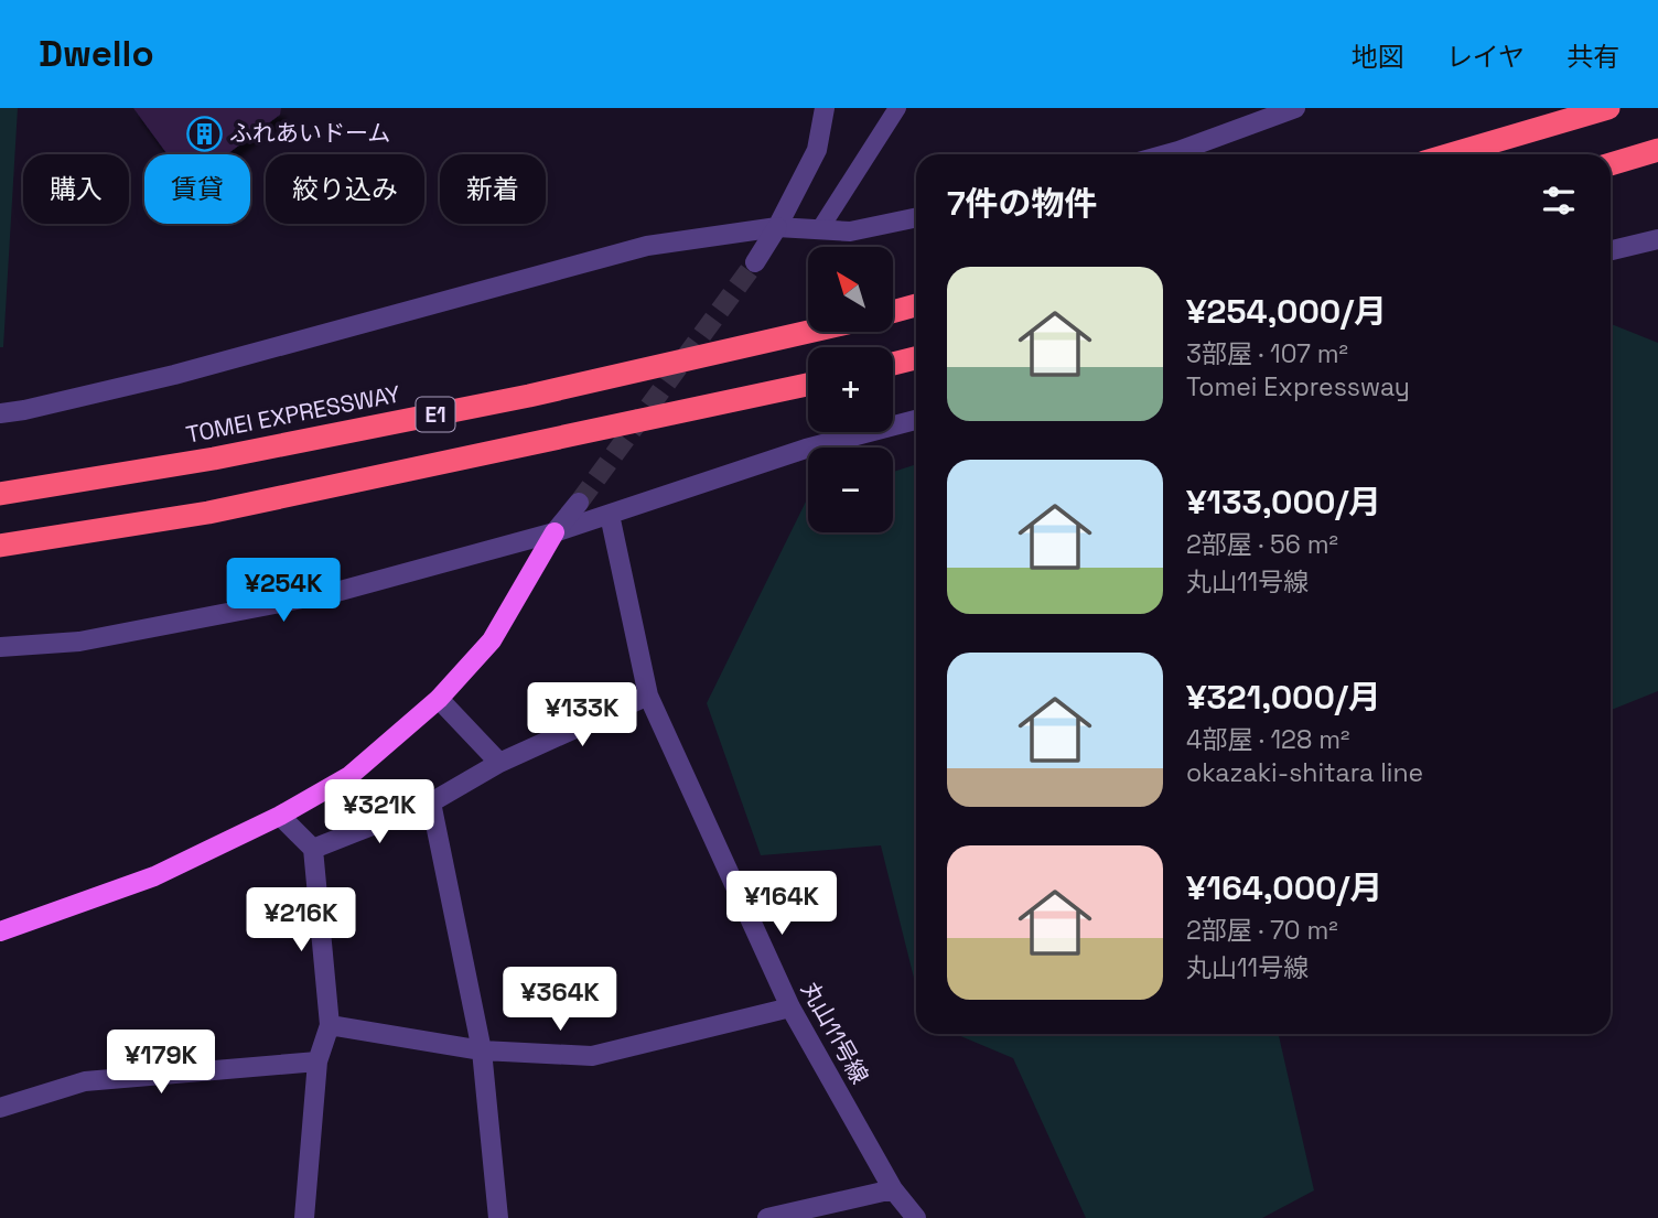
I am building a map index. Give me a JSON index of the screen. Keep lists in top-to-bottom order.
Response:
{
  "streets": {
    "highway": ["TOMEI EXPRESSWAY", "E1"],
    "street": ["丸山11号線"]
  },
  "places": {
    "building": ["ふれあいドーム"]
  },
  "north": "top left",
  "page": {
    "header": "Dwello",
    "nav": ["地図", "レイヤ", "共有"],
    "chip": [
      "購入",
      "賃貸",
      "絞り込み",
      "新着"
    ],
    "heading": "7件の物件",
    "map_buttons": ["+", "−"],
    "list": [
      {
        "name": "¥254,000/月",
        "note": "3部屋 · 107 m² · Tomei Expressway"
      },
      {
        "name": "¥133,000/月",
        "note": "2部屋 · 56 m² · 丸山11号線"
      },
      {
        "name": "¥321,000/月",
        "note": "4部屋 · 128 m² · okazaki-shitara line"
      },
      {
        "name": "¥164,000/月",
        "note": "2部屋 · 70 m² · 丸山11号線"
      }
    ],
    "price": [
      "¥254K",
      "¥133K",
      "¥321K",
      "¥164K",
      "¥216K",
      "¥364K",
      "¥179K"
    ]
  }
}
